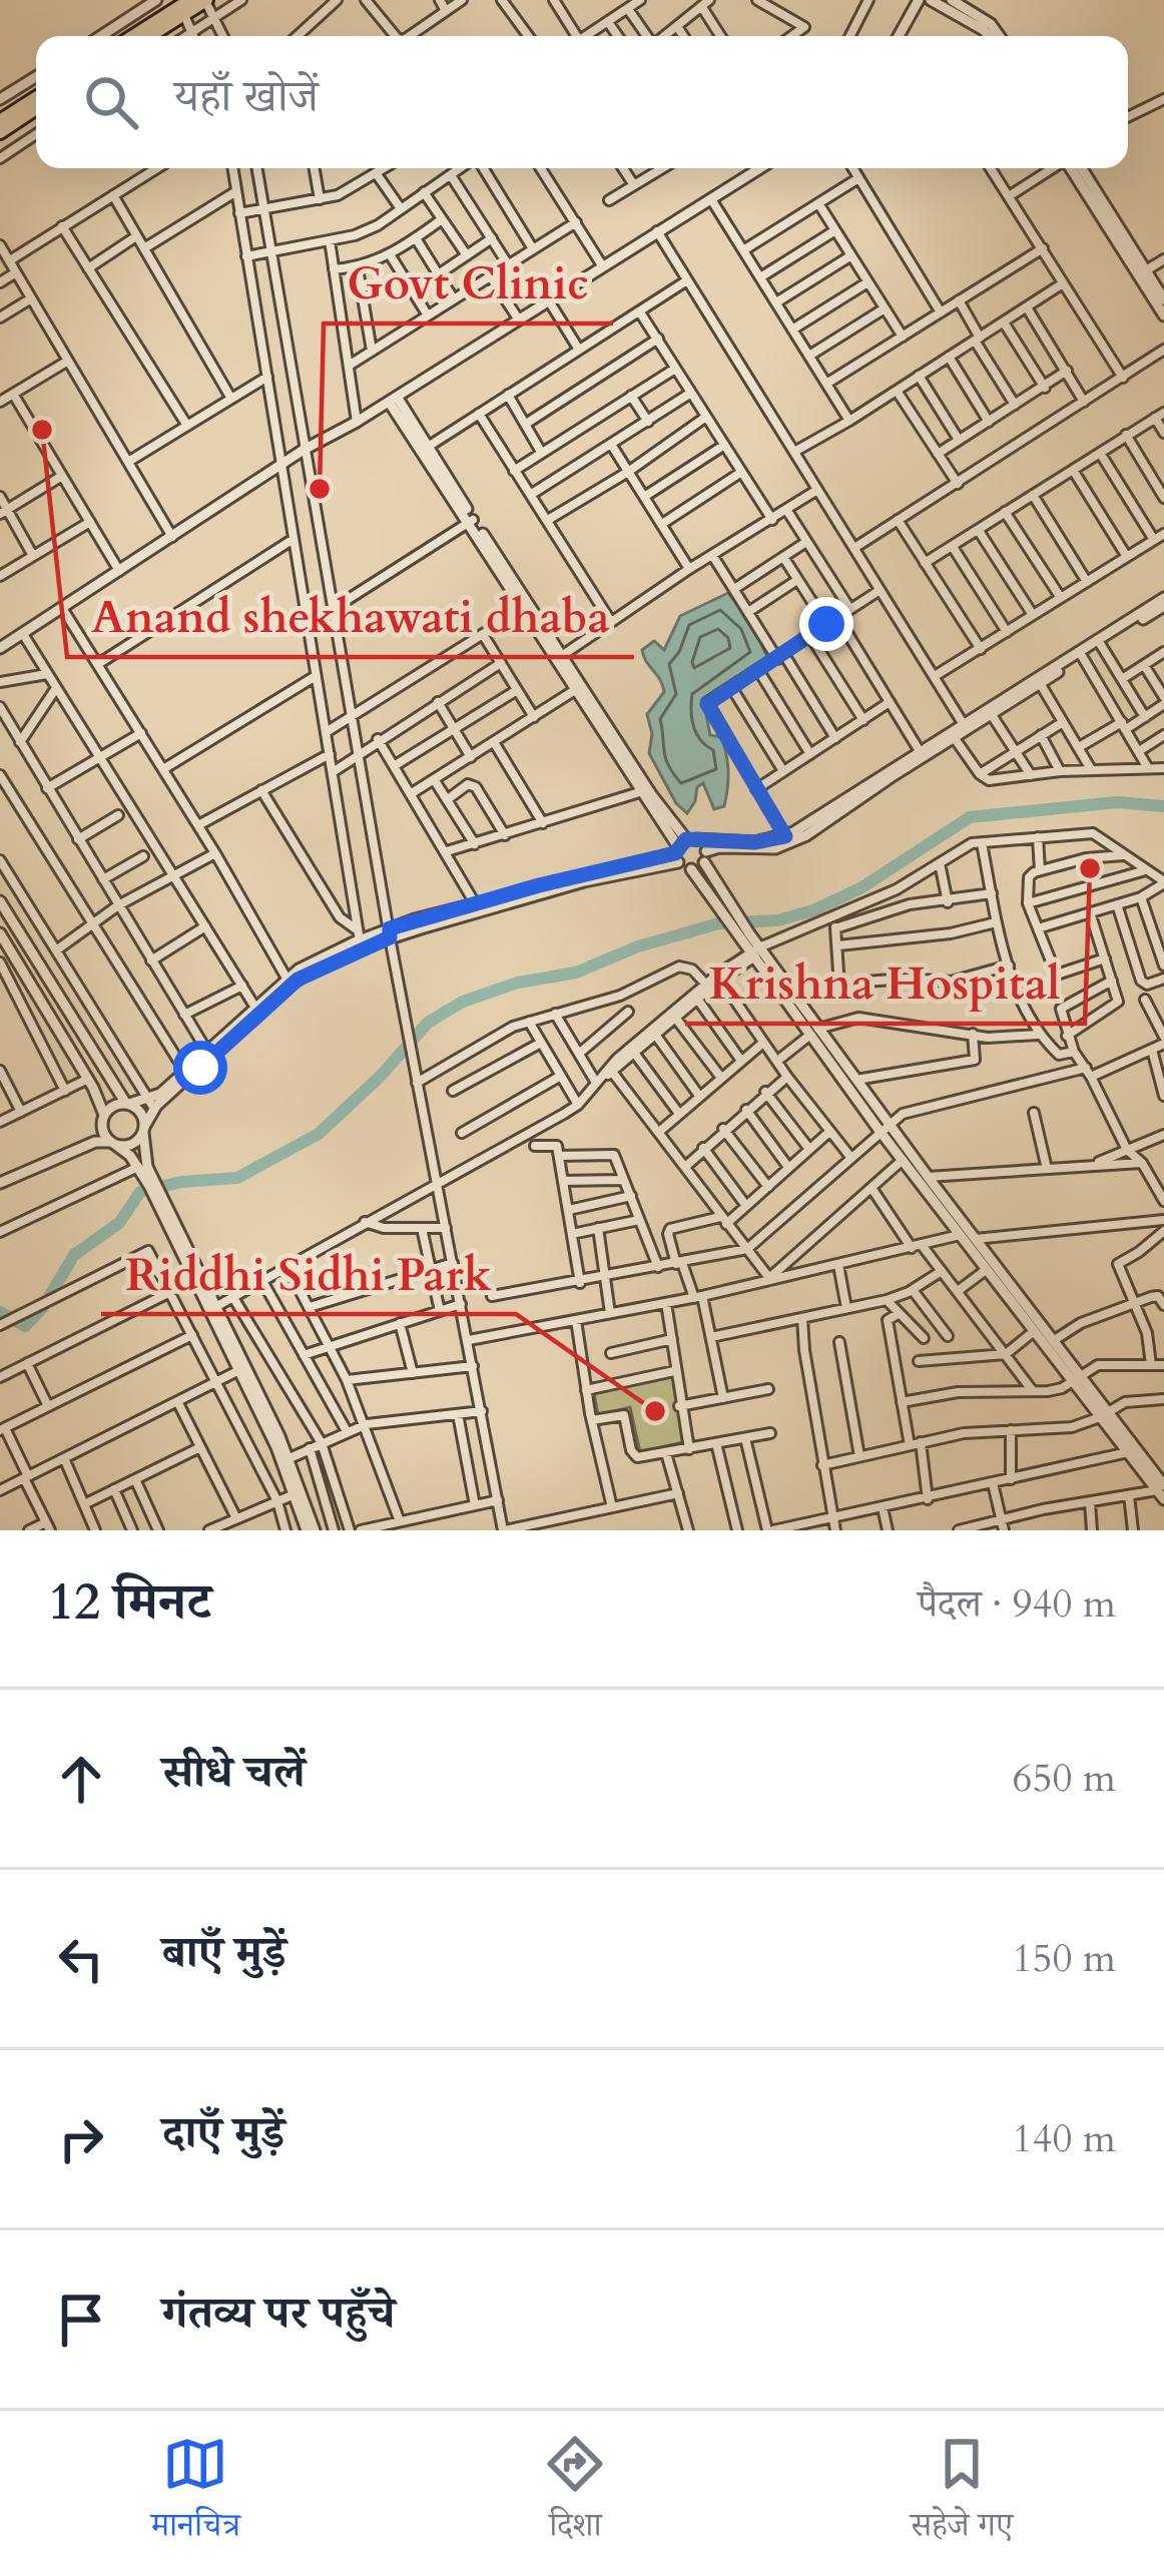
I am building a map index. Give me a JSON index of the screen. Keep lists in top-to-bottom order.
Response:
{
  "places": [
    "Anand shekhawati dhaba",
    "Govt Clinic",
    "Krishna Hospital",
    "Riddhi Sidhi Park"
  ],
  "page": {
    "search": "यहाँ खोजें",
    "heading": ["12 मिनट", "पैदल · 940 m"],
    "list": [
      ["सीधे चलें", "650 m"],
      ["बाएँ मुड़ें", "150 m"],
      ["दाएँ मुड़ें", "140 m"],
      "गंतव्य पर पहुँचे"
    ],
    "nav": ["मानचित्र", "दिशा", "सहेजे गए"]
  }
}
